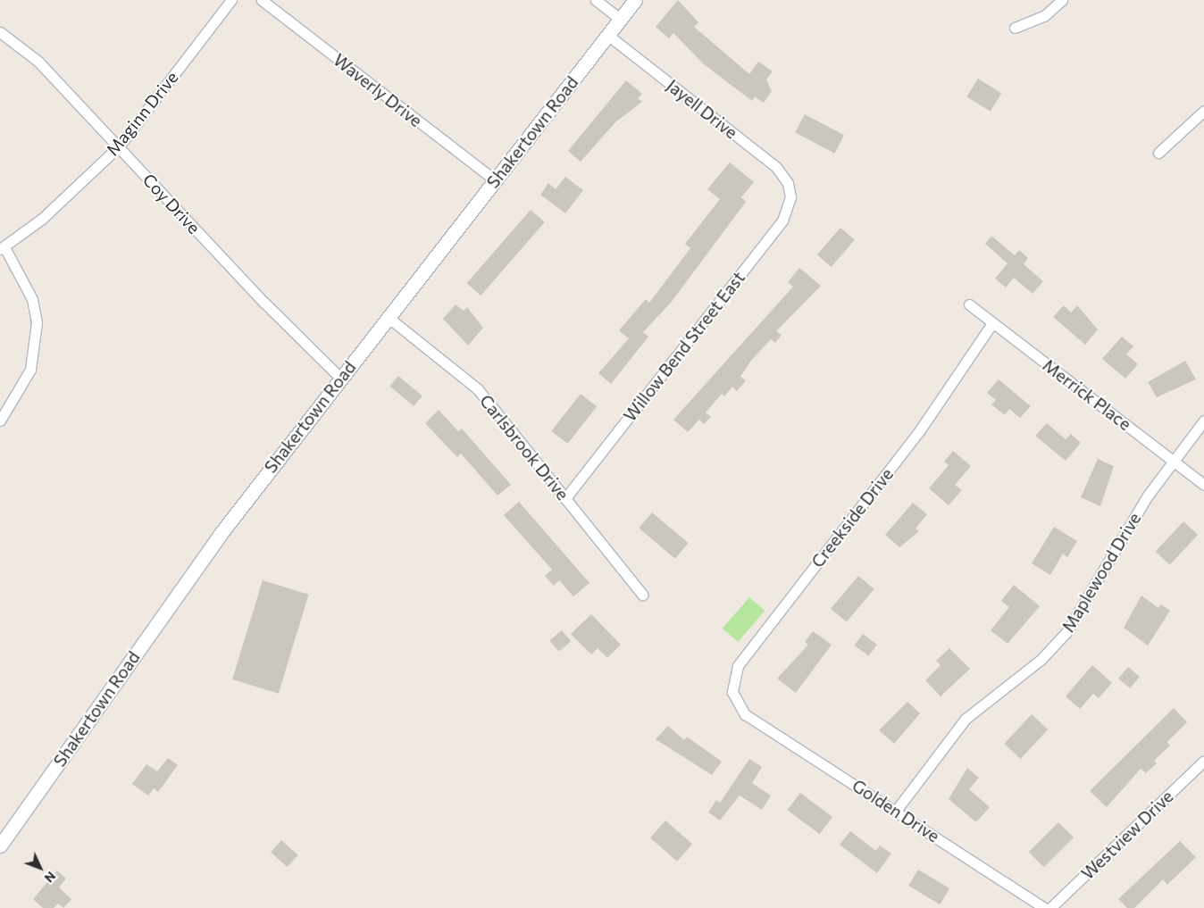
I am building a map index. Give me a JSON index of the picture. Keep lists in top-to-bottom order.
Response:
{
  "streets": {
    "street": [
      "Waverly Drive",
      "Jayell Drive",
      "Maginn Drive",
      "Shakertown Road",
      "Coy Drive",
      "Willow Bend Street East",
      "Merrick Place",
      "Carlsbrook Drive",
      "Creekside Drive",
      "Maplewood Drive",
      "Golden Drive",
      "Westview Drive"
    ]
  },
  "crossings": [
    ["Waverly Drive", "Shakertown Road"],
    ["Jayell Drive", "Shakertown Road"],
    ["Jayell Drive", "Willow Bend Street East"],
    ["Maginn Drive", "Coy Drive"],
    ["Shakertown Road", "Coy Drive"],
    ["Shakertown Road", "Carlsbrook Drive"],
    ["Willow Bend Street East", "Carlsbrook Drive"],
    ["Merrick Place", "Creekside Drive"],
    ["Merrick Place", "Maplewood Drive"],
    ["Creekside Drive", "Golden Drive"],
    ["Maplewood Drive", "Golden Drive"]
  ],
  "north": "bottom right"
}
